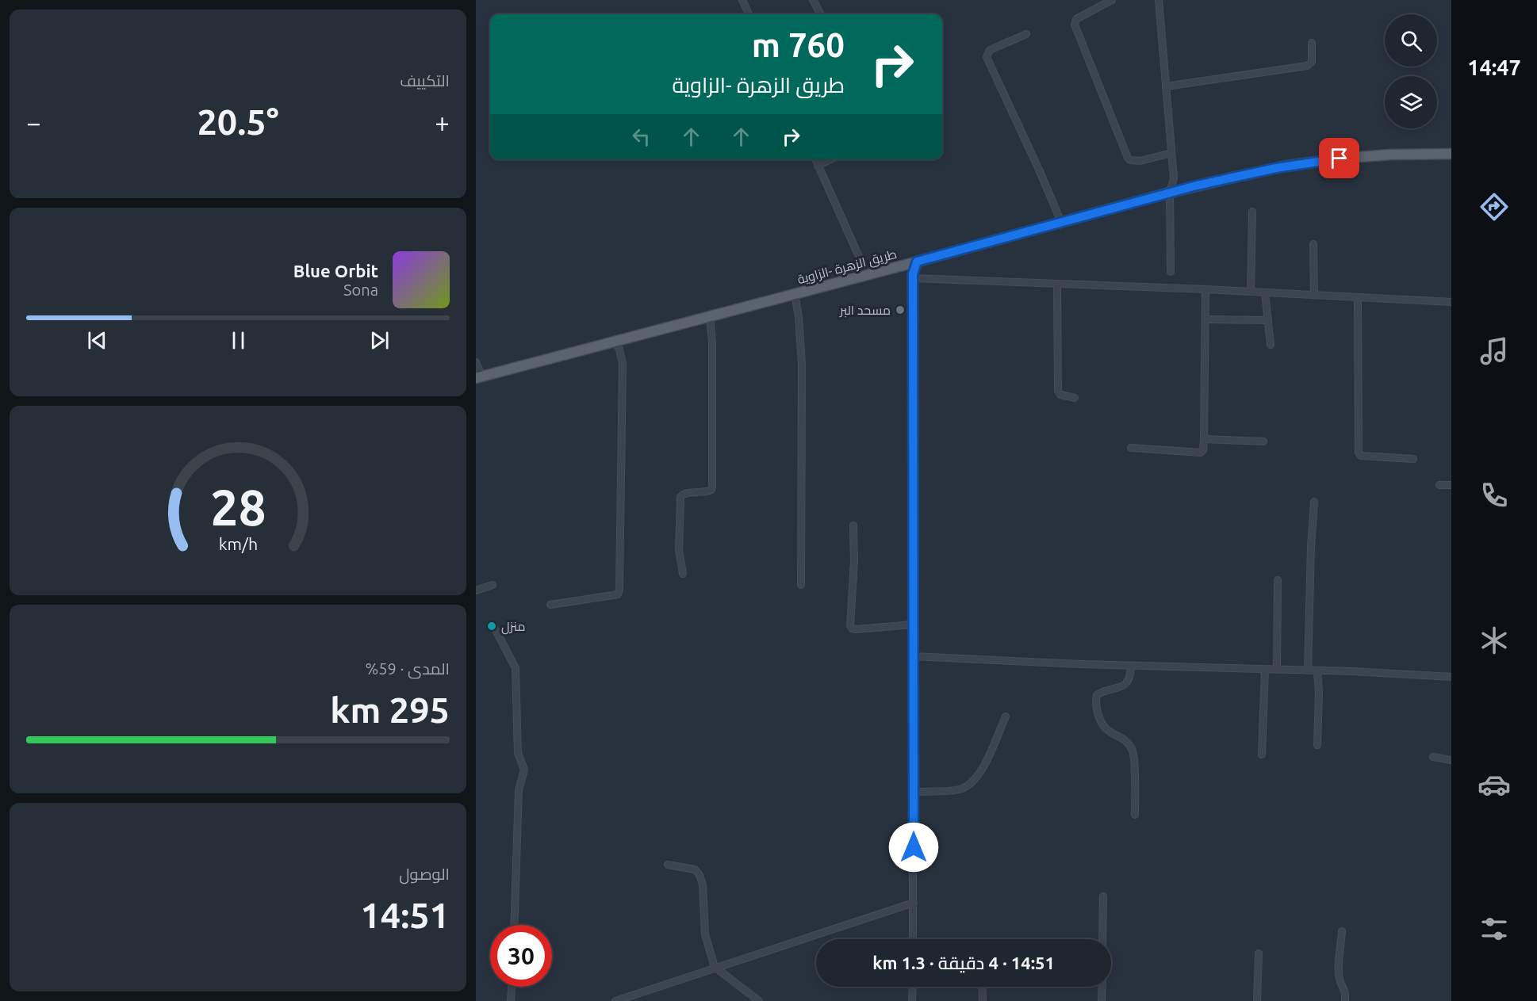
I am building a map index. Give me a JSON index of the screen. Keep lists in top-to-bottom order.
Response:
{
  "streets": {
    "main road": ["طريق الزهرة -الزاوية"]
  },
  "places": ["مسحد البر", "منزل"],
  "page": {
    "tabs": "14:47",
    "tile": [
      "التكييف",
      ["المدى · 59%", "295 km"],
      ["الوصول", "14:51"]
    ],
    "turn": ["760 m", "طريق الزهرة -الزاوية"],
    "heat": ["−", "20.5°", "+"],
    "song": ["Blue Orbit", "Sona"],
    "limit": "30",
    "trip": "14:51 · 4 دقيقة · 1.3 km",
    "gauge": ["28", "km/h"]
  }
}
